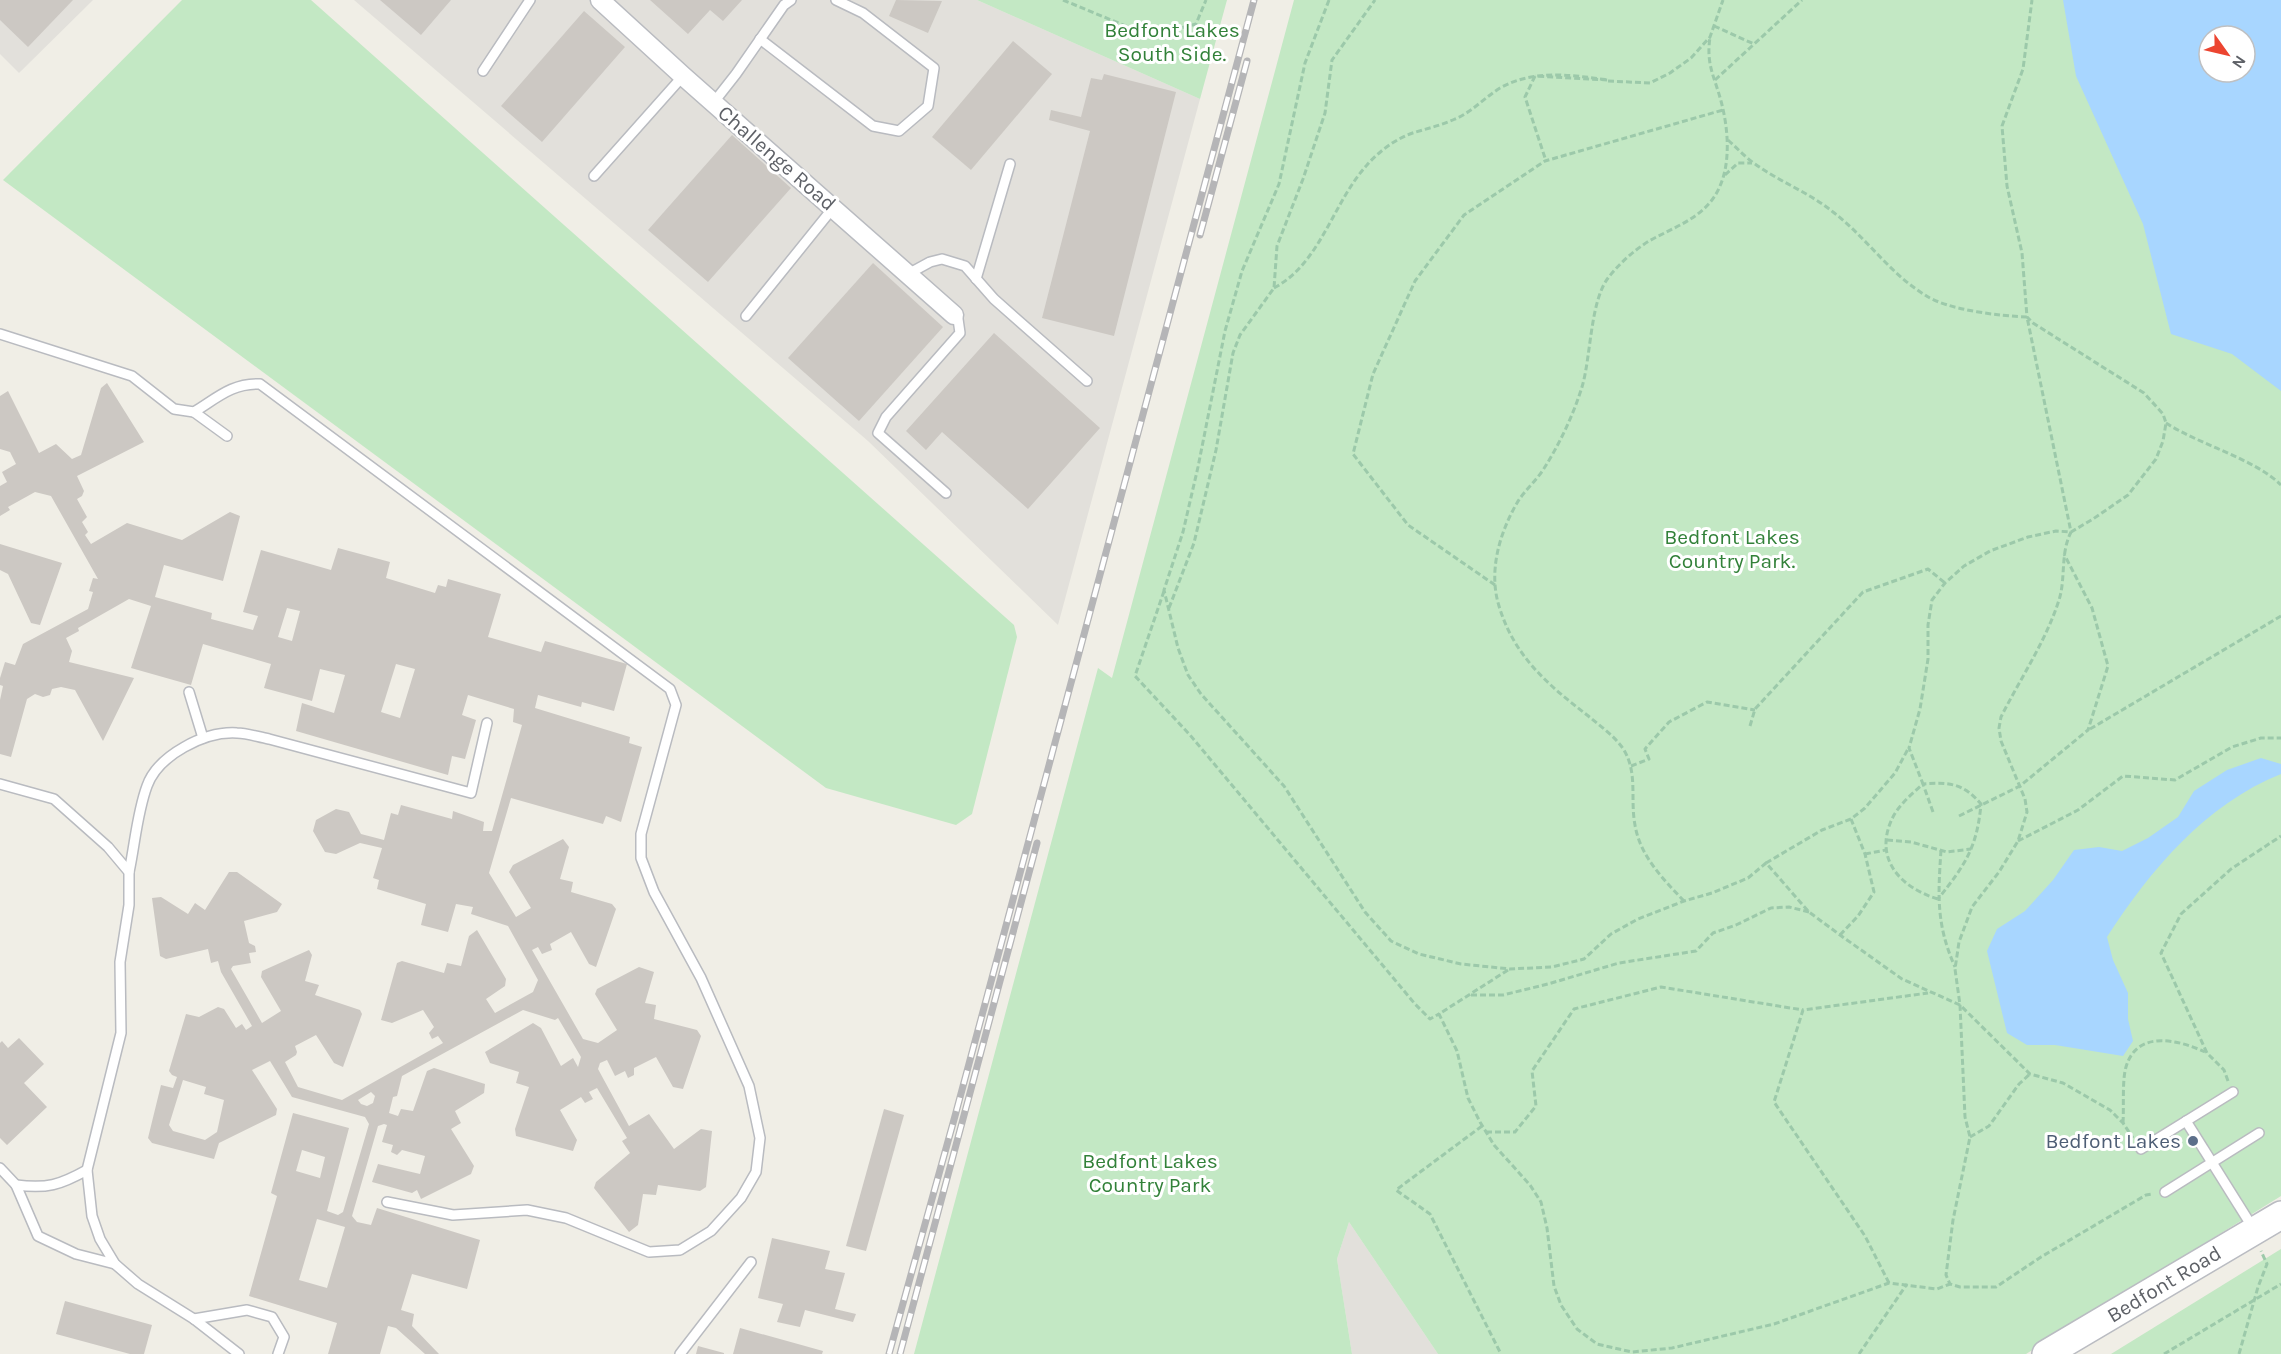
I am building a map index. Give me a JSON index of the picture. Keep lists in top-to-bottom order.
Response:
{
  "streets": {
    "street": ["Challenge Road", "Bedfont Road"]
  },
  "parks": ["Bedfont Lakes South Side.", "Bedfont Lakes Country Park.", "Bedfont Lakes Country Park"],
  "places": ["Bedfont Lakes"],
  "north": "bottom right"
}
